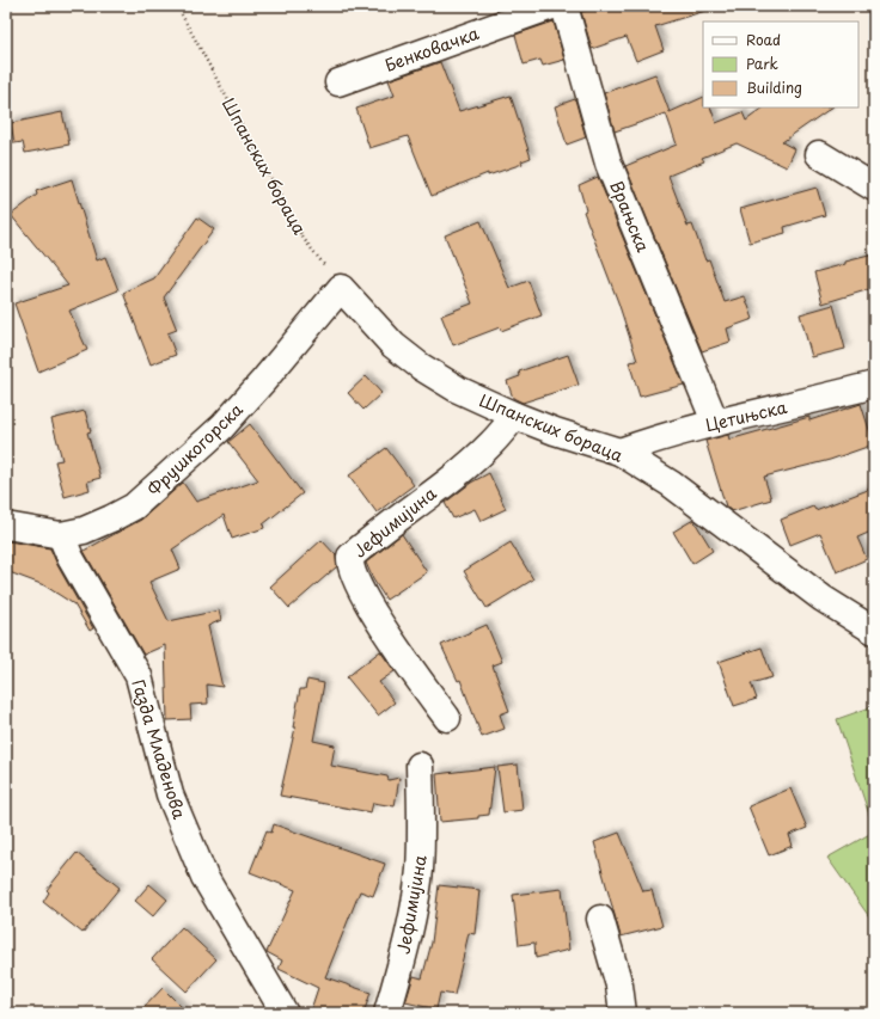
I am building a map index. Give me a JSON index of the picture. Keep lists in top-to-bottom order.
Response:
{
  "streets": {
    "street": [
      "Бенковачка",
      "Шпанских бораца",
      "Врањска",
      "Цетињска",
      "Фрушкогорска",
      "Јефимијина",
      "Газда Младенова"
    ]
  },
  "crossings": [
    ["Шпанских бораца", "Цетињска"],
    ["Шпанских бораца", "Фрушкогорска"],
    ["Шпанских бораца", "Јефимијина"],
    ["Врањска", "Цетињска"],
    ["Фрушкогорска", "Газда Младенова"]
  ],
  "legend": ["Road", "Park", "Building"]
}
